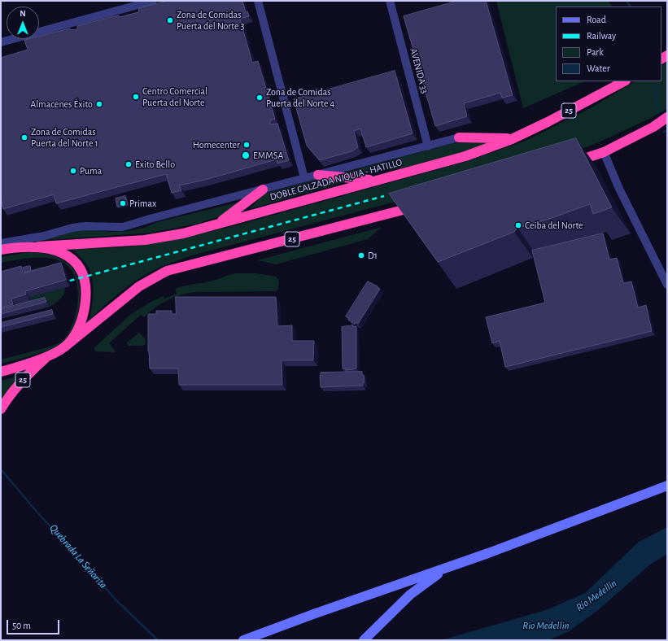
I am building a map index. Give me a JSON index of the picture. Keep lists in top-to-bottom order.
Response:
{
  "streets": {
    "highway": ["25", "DOBLE CALZADA NIQUIA - HATILLO"],
    "street": ["AVENIDA 33"]
  },
  "crossings": [
    ["25", "DOBLE CALZADA NIQUIA - HATILLO"]
  ],
  "water": ["Quebrada La Señorita", "Río Medellín", "Rio Medellin"],
  "places": [
    "Zona de Comidas Puerta del Norte 3",
    "Centro Comercial Puerta del Norte",
    "Zona de Comidas Puerta del Norte 4",
    "Almacenes Éxito",
    "Zona de Comidas Puerta del Norte 1",
    "Homecenter",
    "EMMSA",
    "Exito Bello",
    "Puma",
    "Primax",
    "Ceiba del Norte",
    "D1"
  ],
  "legend": [
    "Road",
    "Railway",
    "Park",
    "Water"
  ],
  "scale_bar": "50 m",
  "north": "top"
}
